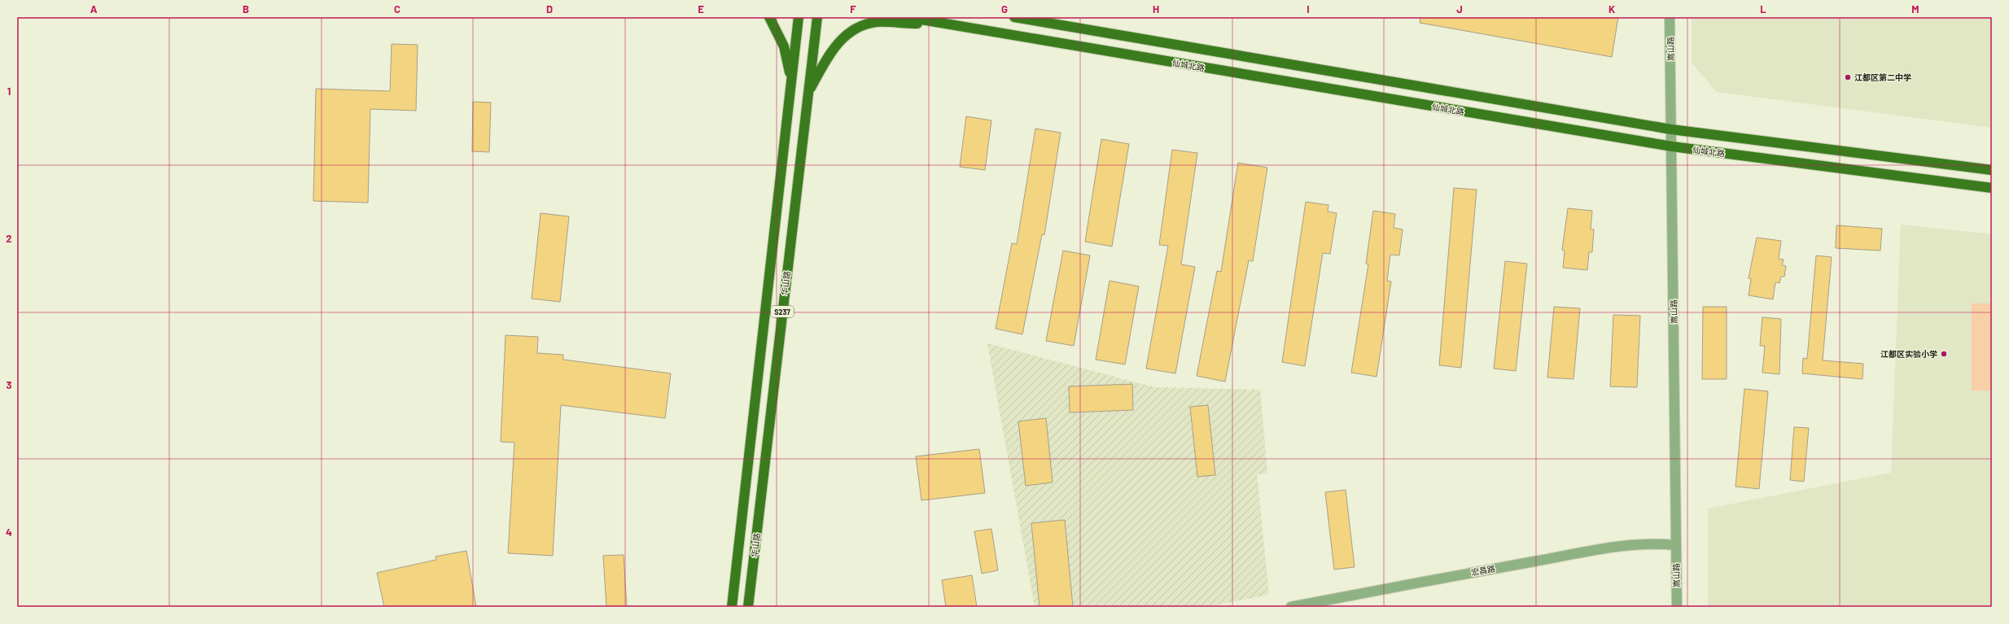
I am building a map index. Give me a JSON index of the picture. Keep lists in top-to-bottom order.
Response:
{
  "streets": {
    "main road": ["仙城北路", "华山路", "S237"],
    "street": ["嵩山路", "宏昌路"]
  },
  "crossings": [
    ["嵩山路", "仙城北路"],
    ["嵩山路", "宏昌路"]
  ],
  "places": ["江都区第二中学", "江都区实验小学"],
  "grid": {
    "columns": [
      "A",
      "B",
      "C",
      "D",
      "E",
      "F",
      "G",
      "H",
      "I",
      "J",
      "K",
      "L",
      "M"
    ],
    "rows": [
      "1",
      "2",
      "3",
      "4"
    ]
  }
}
